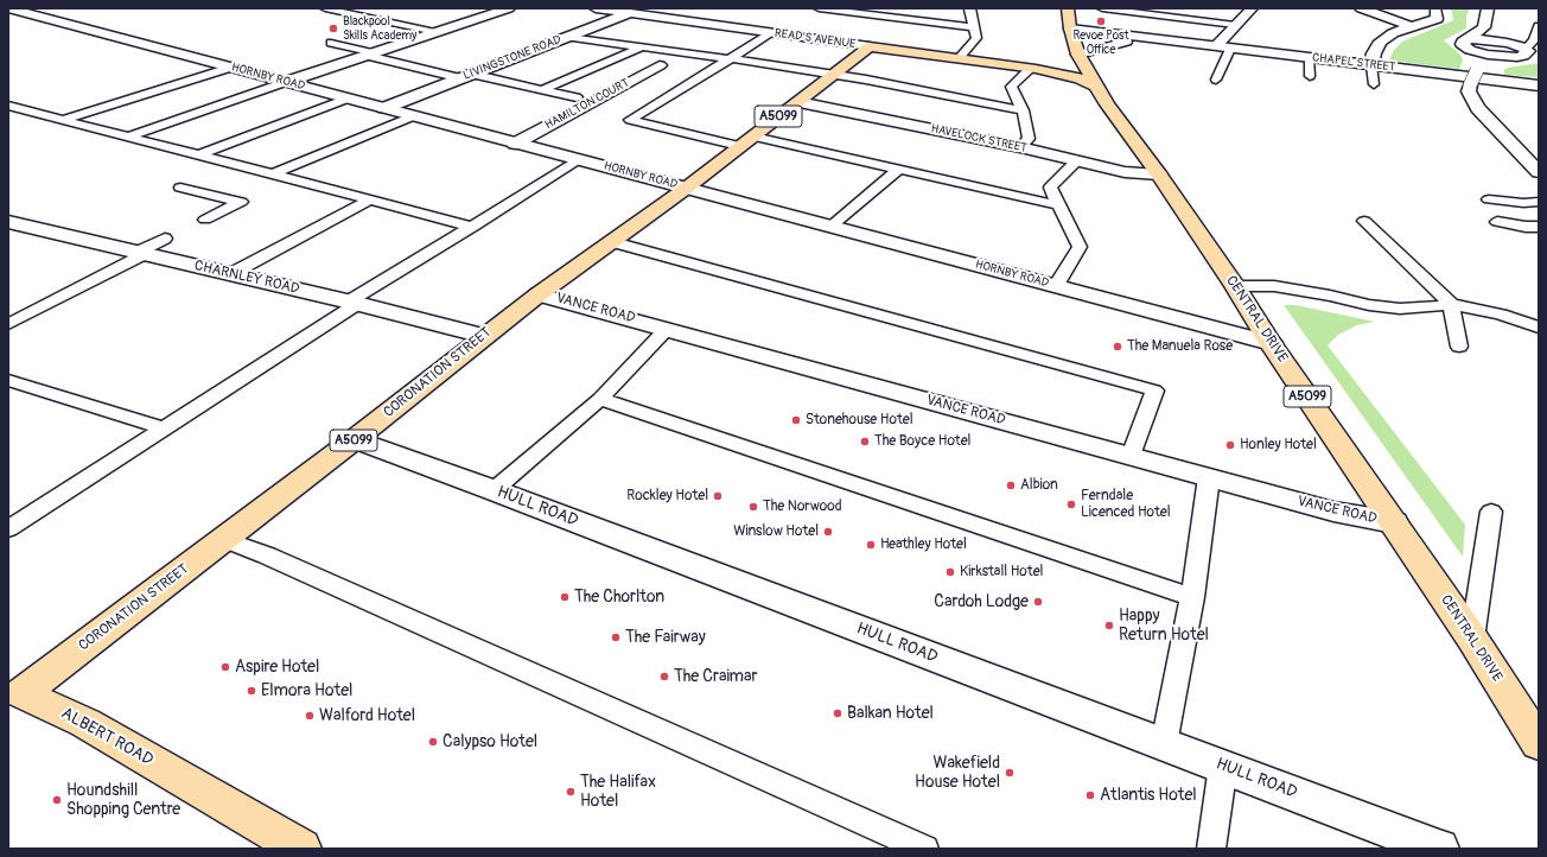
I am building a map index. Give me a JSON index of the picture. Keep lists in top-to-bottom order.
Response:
{
  "streets": {
    "main road": [
      "READ'S AVENUE",
      "A5099",
      "CENTRAL DRIVE",
      "CORONATION STREET",
      "ALBERT ROAD"
    ],
    "street": [
      "LIVINGSTONE ROAD",
      "CHAPEL STREET",
      "HORNBY ROAD",
      "HAMILTON COURT",
      "HAVELOCK STREET",
      "CHARNLEY ROAD",
      "VANCE ROAD",
      "HULL ROAD"
    ]
  },
  "crossings": [
    ["READ'S AVENUE", "LIVINGSTONE ROAD"],
    ["READ'S AVENUE", "CHAPEL STREET"],
    ["READ'S AVENUE", "CENTRAL DRIVE"],
    ["READ'S AVENUE", "CORONATION STREET"],
    ["LIVINGSTONE ROAD", "HORNBY ROAD"],
    ["CHAPEL STREET", "CENTRAL DRIVE"],
    ["HORNBY ROAD", "HAMILTON COURT"],
    ["HORNBY ROAD", "CENTRAL DRIVE"],
    ["HORNBY ROAD", "CORONATION STREET"],
    ["HAVELOCK STREET", "CENTRAL DRIVE"],
    ["HAVELOCK STREET", "CORONATION STREET"],
    ["CHARNLEY ROAD", "CORONATION STREET"],
    ["VANCE ROAD", "CENTRAL DRIVE"],
    ["VANCE ROAD", "CORONATION STREET"],
    ["CORONATION STREET", "HULL ROAD"],
    ["CORONATION STREET", "ALBERT ROAD"]
  ],
  "places": [
    "Revoe Post Office",
    "Blackpool Skills Academy",
    "The Manuela Rose",
    "Stonehouse Hotel",
    "The Boyce Hotel",
    "Honley Hotel",
    "Albion",
    "Rockley Hotel",
    "Ferndale Licenced Hotel",
    "The Norwood",
    "Winslow Hotel",
    "Heathley Hotel",
    "Kirkstall Hotel",
    "The Chorlton",
    "Cardoh Lodge",
    "Happy Return Hotel",
    "The Fairway",
    "Aspire Hotel",
    "The Craimar",
    "Elmora Hotel",
    "Balkan Hotel",
    "Walford Hotel",
    "Calypso Hotel",
    "Wakefield House Hotel",
    "The Halifax Hotel",
    "Atlantis Hotel",
    "Houndshill Shopping Centre"
  ]
}
